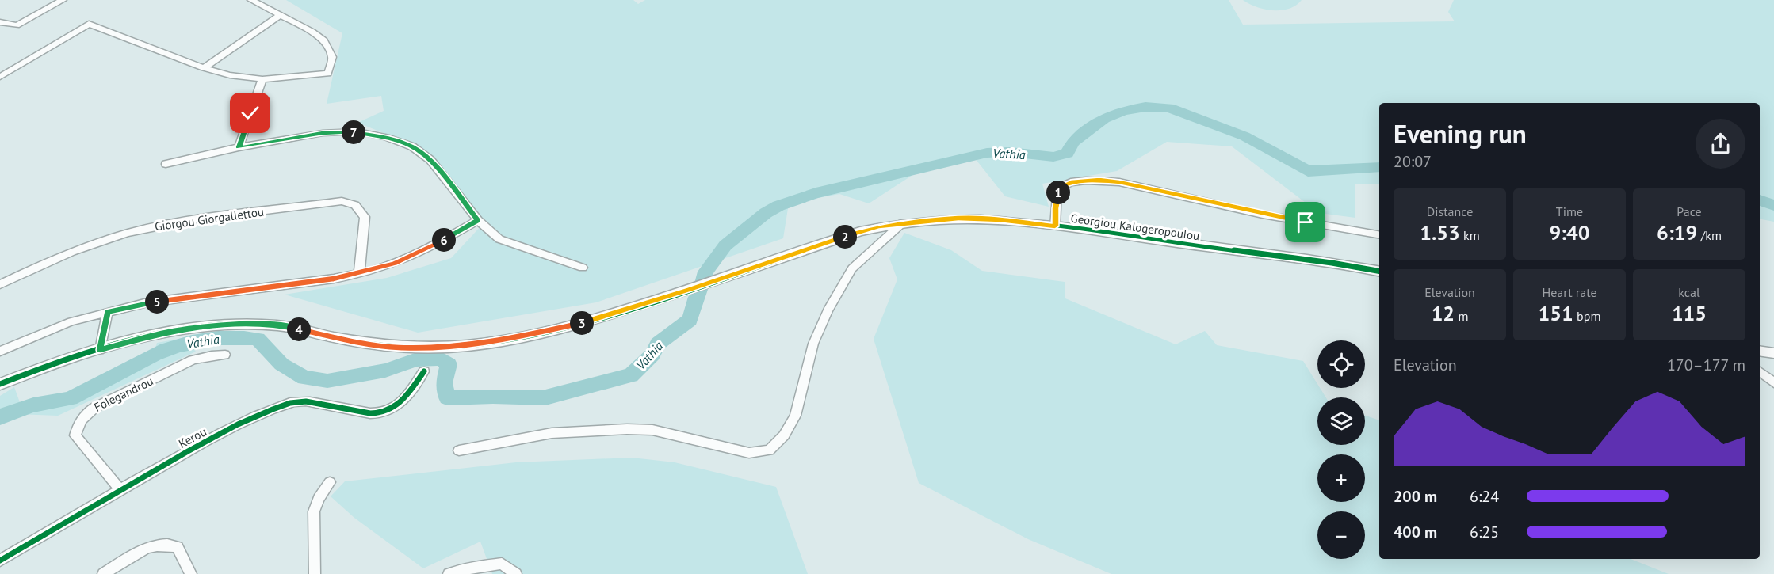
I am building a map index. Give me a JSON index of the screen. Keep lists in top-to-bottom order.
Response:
{
  "streets": {
    "street": [
      "Giorgou Giorgallettou",
      "Georgiou Kalogeropoulou",
      "Folegandrou",
      "Kerou"
    ]
  },
  "crossings": [
    ["Folegandrou", "Kerou"]
  ],
  "water": ["Vathia"],
  "page": {
    "heading": ["Evening run", "20:07"],
    "pins": [
      "7",
      "1",
      "2",
      "6",
      "5",
      "3",
      "4"
    ],
    "stats": [
      ["Distance", "1.53 km"],
      ["Time", "9:40"],
      ["Pace", "6:19 /km"],
      ["Elevation", "12 m"],
      ["Heart rate", "151 bpm"],
      ["kcal", "115"]
    ],
    "map_buttons": ["+", "−"],
    "chart": ["Elevation", "170–177 m"],
    "list": [
      {
        "name": "200 m",
        "note": "6:24"
      },
      {
        "name": "400 m",
        "note": "6:25"
      }
    ]
  }
}
